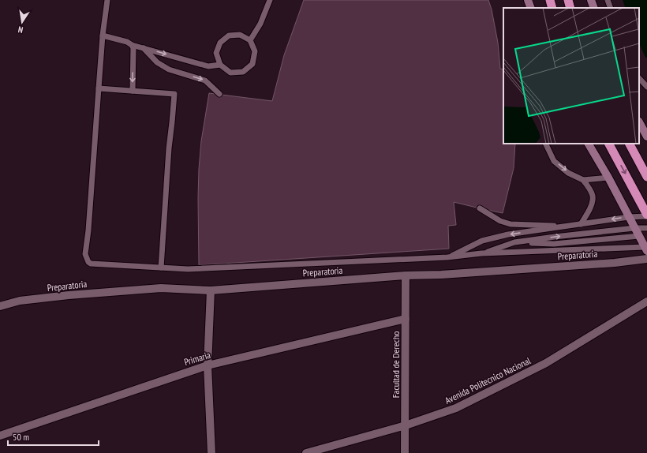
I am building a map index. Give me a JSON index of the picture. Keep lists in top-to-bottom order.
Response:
{
  "streets": {
    "street": [
      "Preparatoria",
      "Primaria",
      "Facultad de Derecho",
      "Avenida Politecnico Nacional"
    ]
  },
  "crossings": [
    ["Preparatoria", "Facultad de Derecho"],
    ["Primaria", "Facultad de Derecho"],
    ["Facultad de Derecho", "Avenida Politecnico Nacional"]
  ],
  "scale_bar": "50 m",
  "north": "bottom"
}
